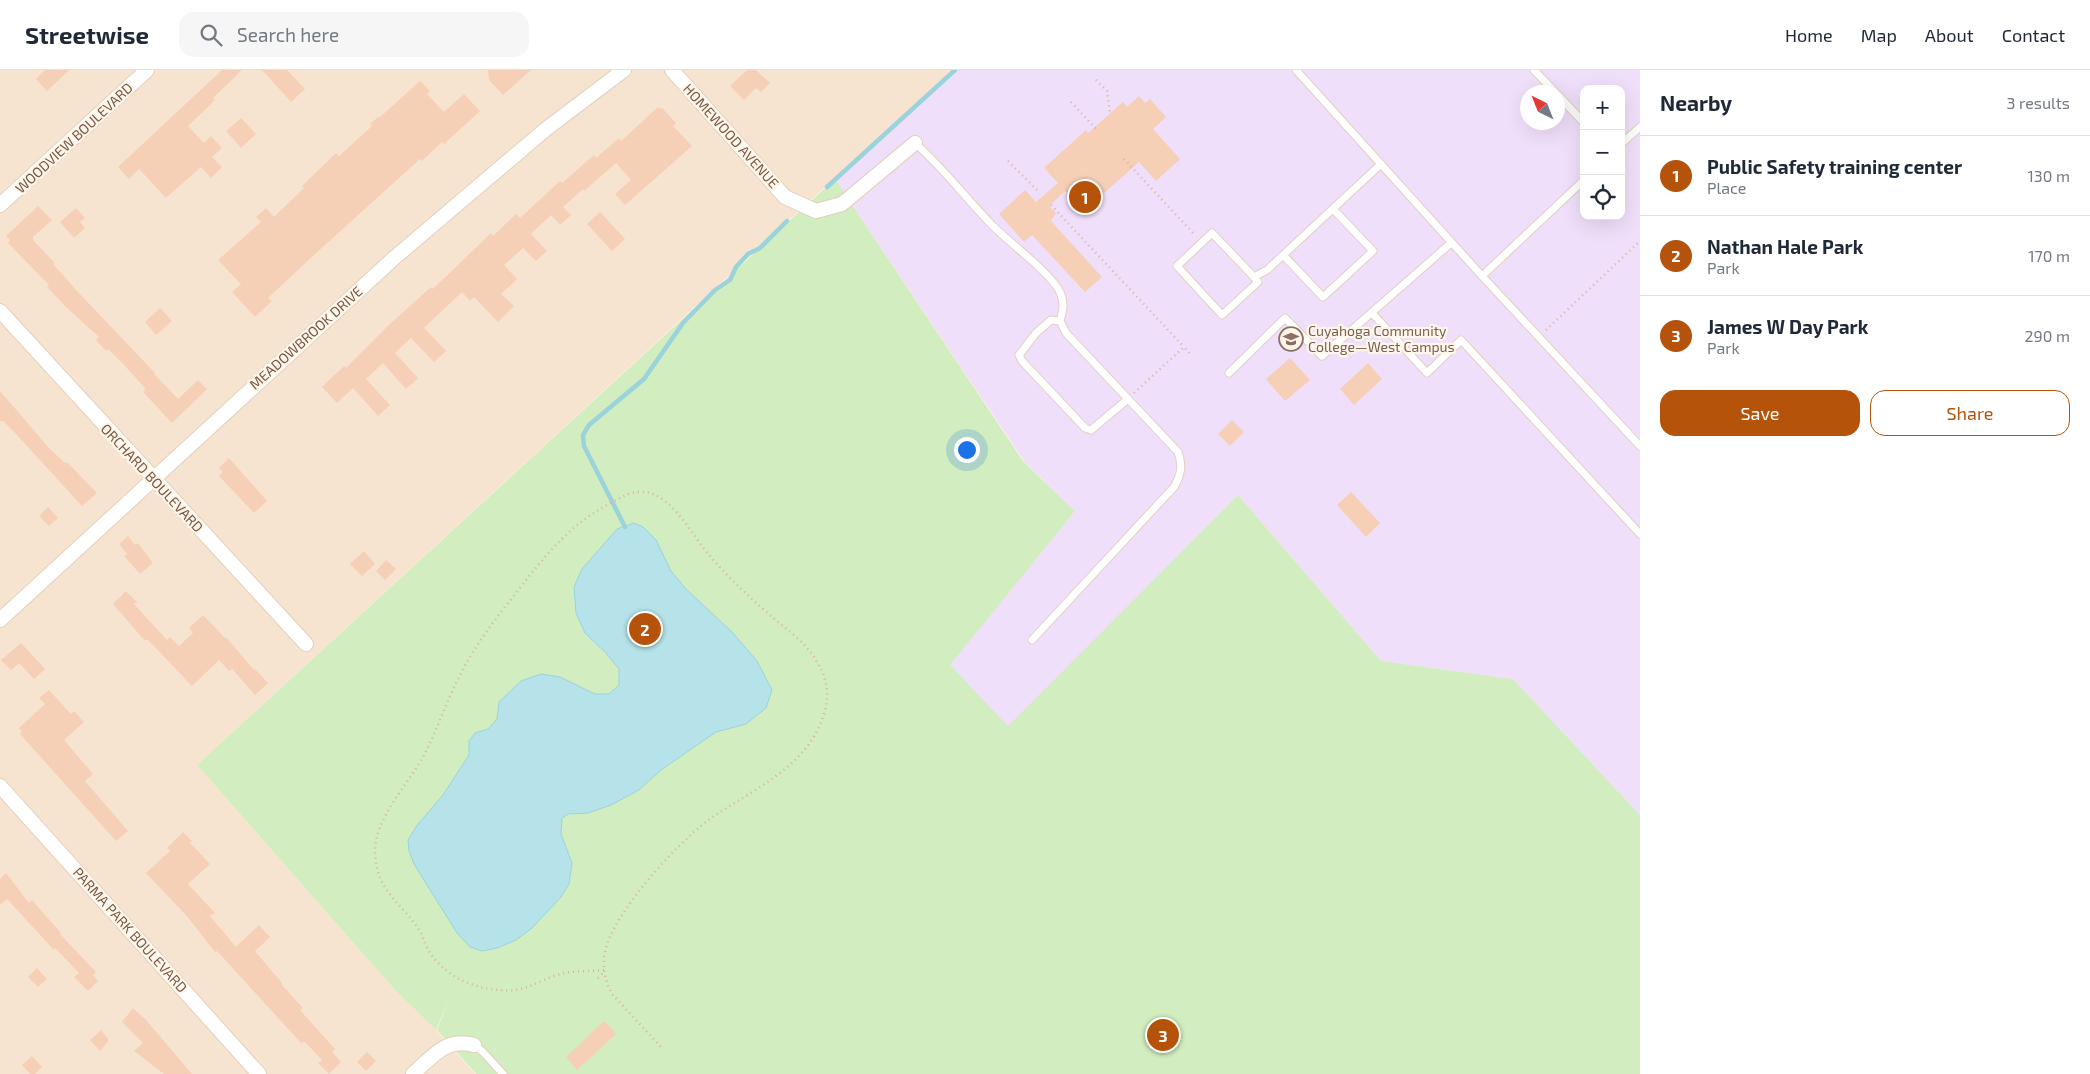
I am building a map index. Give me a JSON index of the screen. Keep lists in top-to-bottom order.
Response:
{
  "streets": {
    "street": [
      "HOMEWOOD AVENUE",
      "WOODVIEW BOULEVARD",
      "MEADOWBROOK DRIVE",
      "ORCHARD BOULEVARD",
      "PARMA PARK BOULEVARD"
    ]
  },
  "crossings": [
    ["MEADOWBROOK DRIVE", "ORCHARD BOULEVARD"]
  ],
  "places": {
    "school or university": ["Cuyahoga Community College—West Campus"]
  },
  "north": "top left",
  "page": {
    "header": "Streetwise",
    "search": "Search here",
    "nav": [
      "Home",
      "Map",
      "About",
      "Contact"
    ],
    "heading": ["Nearby", "3 results"],
    "map_buttons": ["+", "−"],
    "list": [
      {
        "mark": "1",
        "name": "Public Safety training center",
        "note": "Place",
        "value": "130 m"
      },
      {
        "mark": "2",
        "name": "Nathan Hale Park",
        "note": "Park",
        "value": "170 m"
      },
      {
        "mark": "3",
        "name": "James W Day Park",
        "note": "Park",
        "value": "290 m"
      }
    ],
    "pins": ["1", "2", "3"],
    "buttons": ["Save", "Share"]
  }
}
